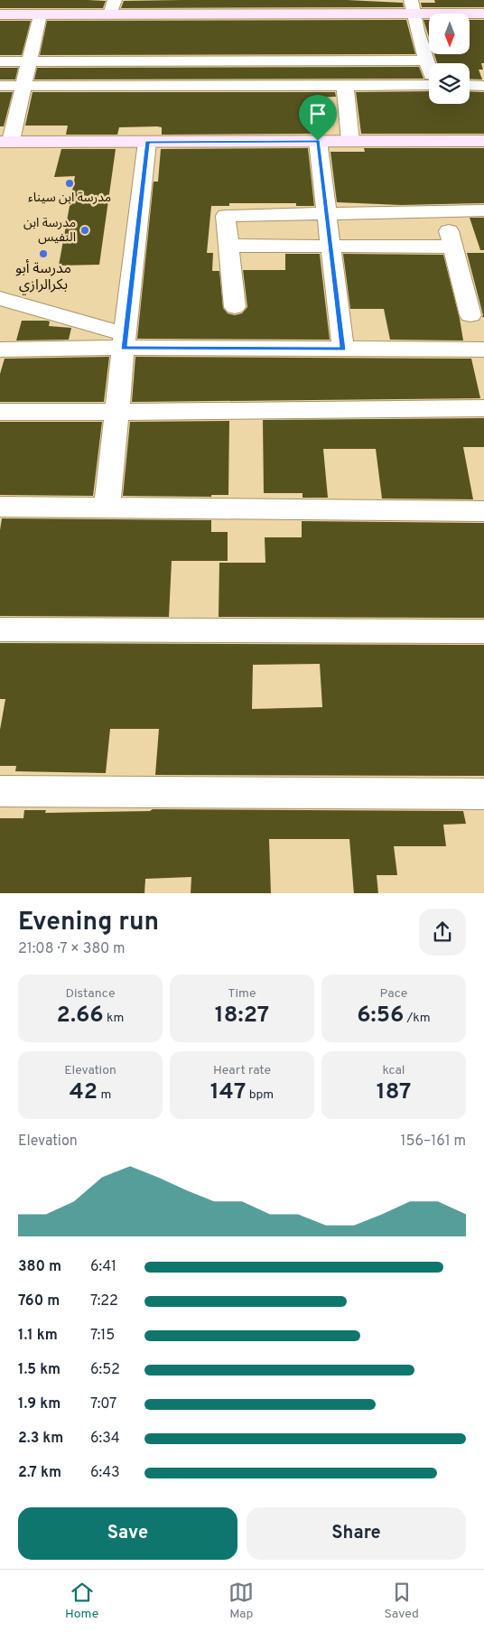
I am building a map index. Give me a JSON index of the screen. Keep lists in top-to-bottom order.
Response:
{
  "places": ["مدرسة ابن سيناء", "مدرسة ابن النفيس", "مدرسة أبو بكرالرازي"],
  "north": "bottom",
  "page": {
    "heading": ["Evening run", "21:08 · 7 × 380 m"],
    "stats": [
      ["Distance", "2.66 km"],
      ["Time", "18:27"],
      ["Pace", "6:56 /km"],
      ["Elevation", "42 m"],
      ["Heart rate", "147 bpm"],
      ["kcal", "187"]
    ],
    "chart": ["Elevation", "156–161 m"],
    "list": [
      {
        "name": "380 m",
        "note": "6:41"
      },
      {
        "name": "760 m",
        "note": "7:22"
      },
      {
        "name": "1.1 km",
        "note": "7:15"
      },
      {
        "name": "1.5 km",
        "note": "6:52"
      },
      {
        "name": "1.9 km",
        "note": "7:07"
      },
      {
        "name": "2.3 km",
        "note": "6:34"
      },
      {
        "name": "2.7 km",
        "note": "6:43"
      }
    ],
    "buttons": ["Save", "Share"],
    "tabs": ["Home", "Map", "Saved"]
  }
}
